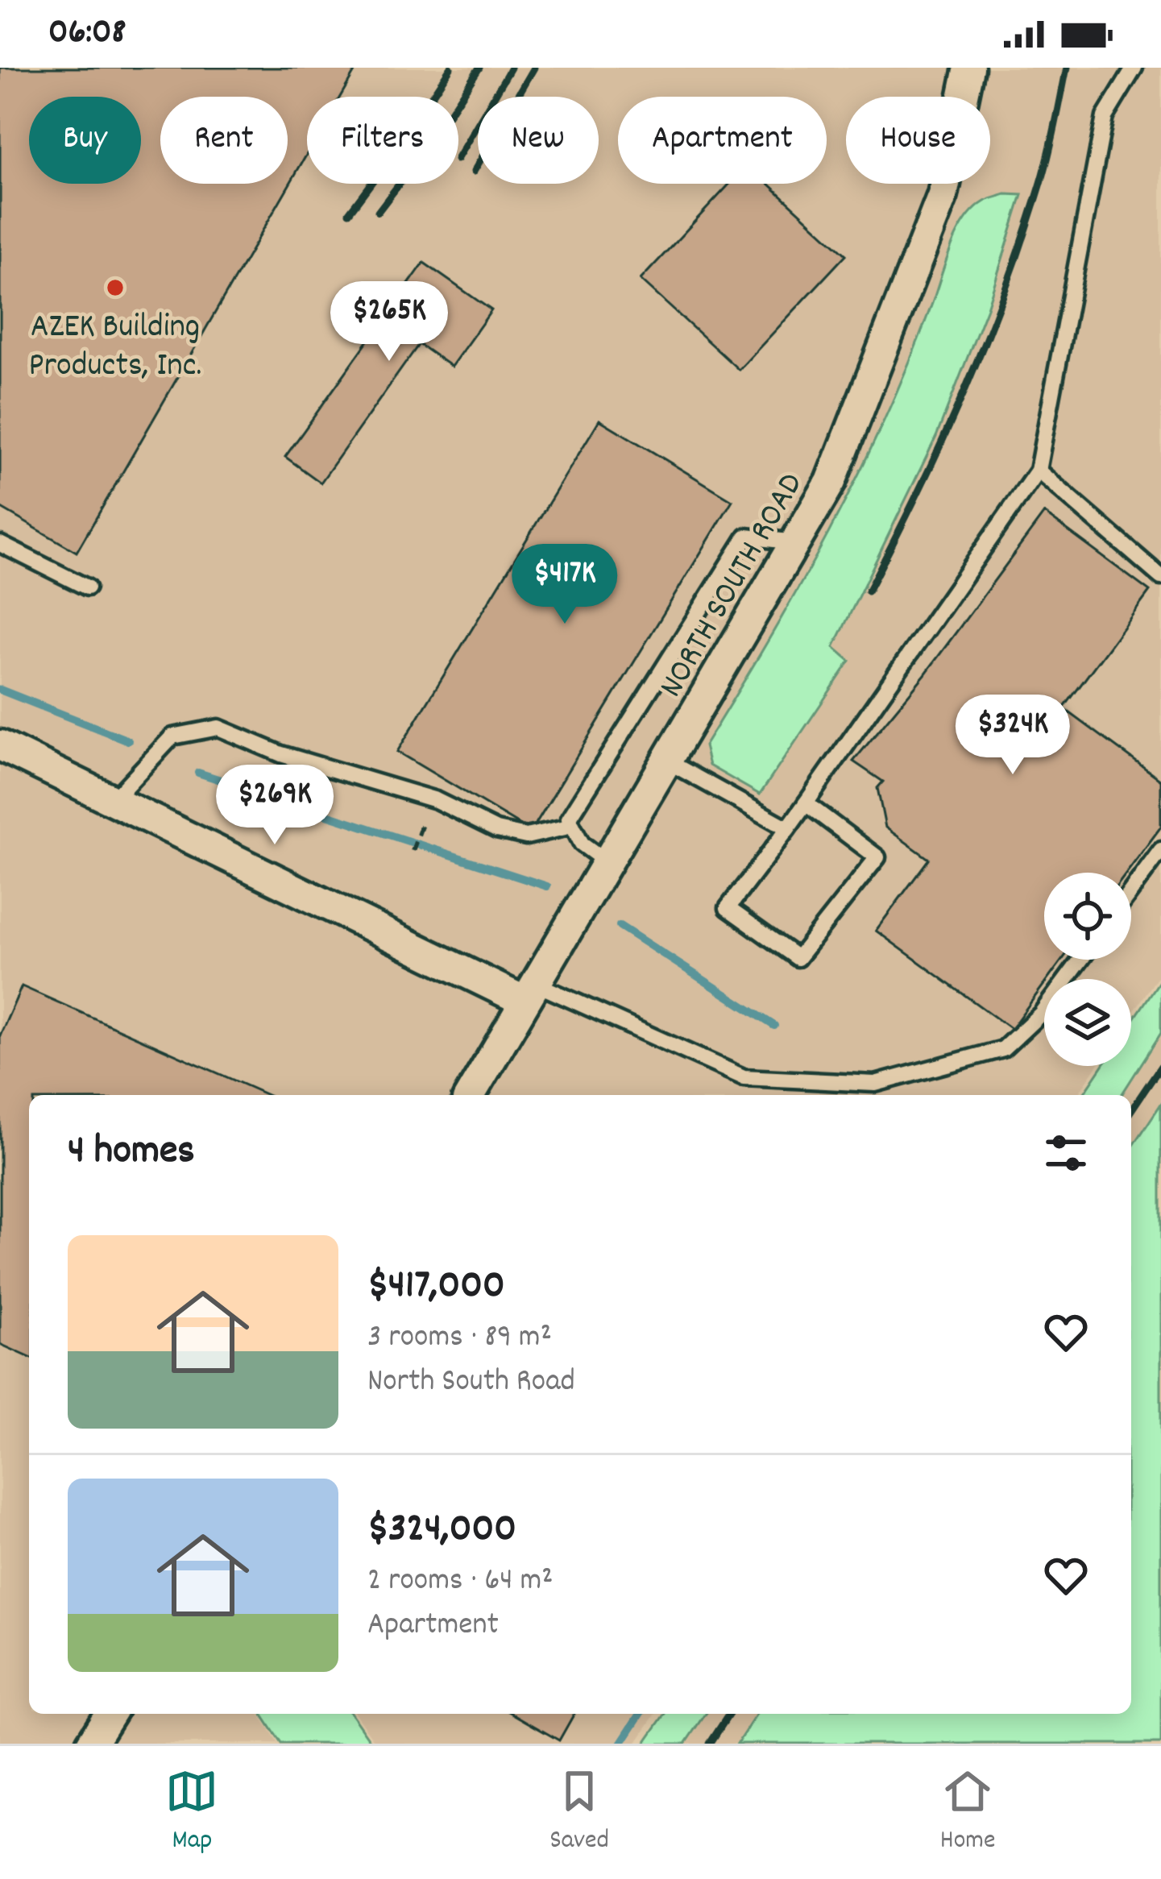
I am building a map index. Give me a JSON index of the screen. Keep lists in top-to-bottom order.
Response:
{
  "streets": {
    "street": ["NORTH SOUTH ROAD"]
  },
  "places": ["AZEK Building Products, Inc."],
  "page": {
    "status": "06:08",
    "chip": [
      "Buy",
      "Rent",
      "Filters",
      "New",
      "Apartment",
      "House"
    ],
    "price": [
      "$265K",
      "$417K",
      "$324K",
      "$269K"
    ],
    "heading": "4 homes",
    "list": [
      {
        "name": "$417,000",
        "note": "3 rooms · 89 m² · North South Road"
      },
      {
        "name": "$324,000",
        "note": "2 rooms · 64 m² · Apartment"
      }
    ],
    "tabs": ["Map", "Saved", "Home"]
  }
}
